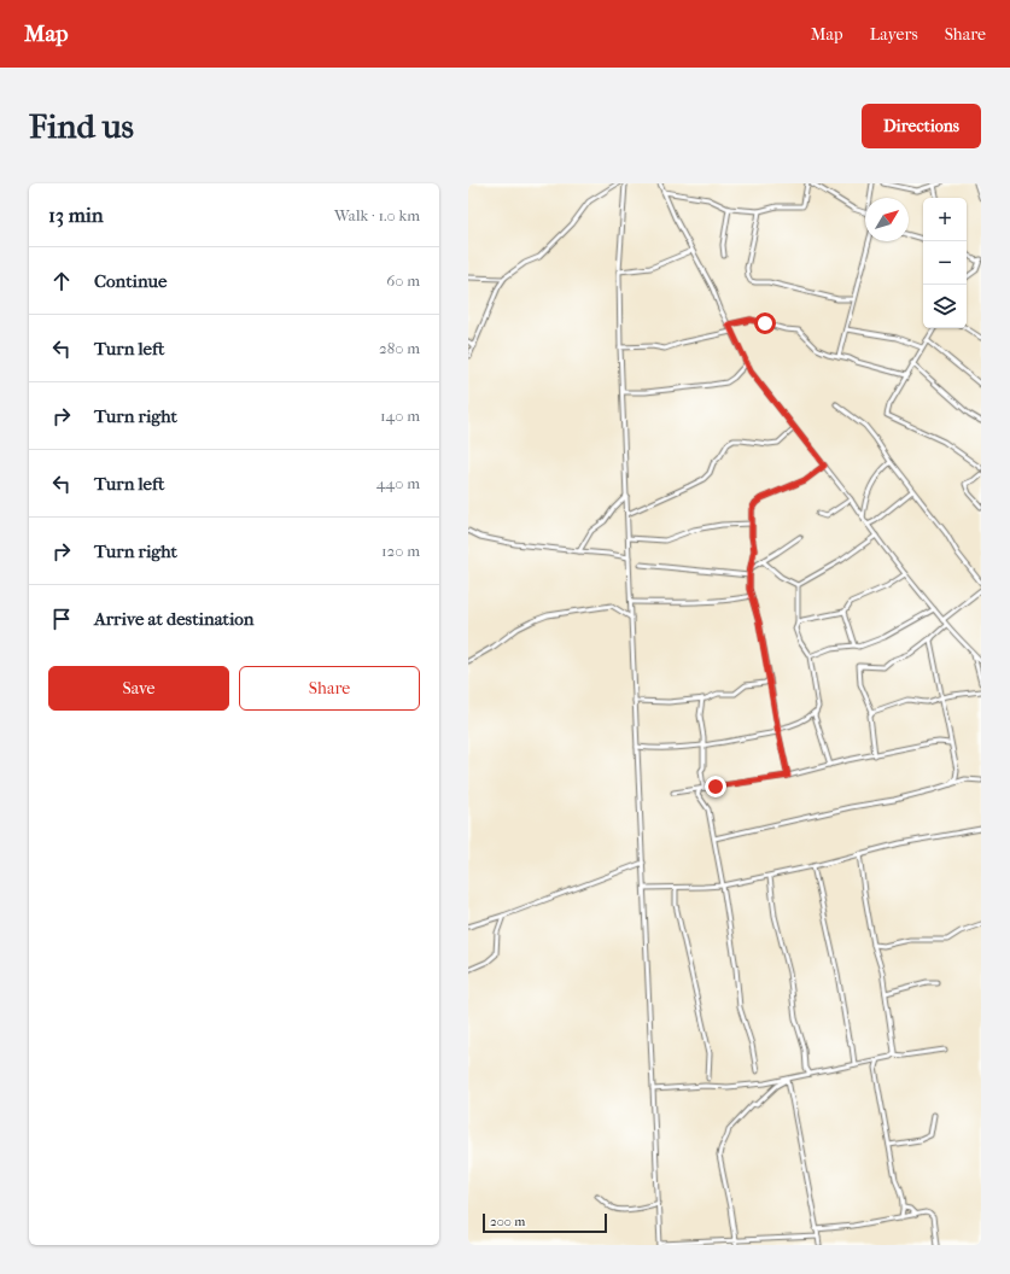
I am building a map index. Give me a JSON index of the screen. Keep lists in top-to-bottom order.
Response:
{
  "scale_bar": "200 m",
  "north": "top right",
  "page": {
    "header": "Map",
    "nav": ["Map", "Layers", "Share"],
    "buttons": [
      "Directions",
      ["Save", "Share"]
    ],
    "title": "Find us",
    "heading": ["13 min", "Walk · 1.0 km"],
    "map_buttons": ["+", "−"],
    "list": [
      ["Continue", "60 m"],
      ["Turn left", "280 m"],
      ["Turn right", "140 m"],
      ["Turn left", "440 m"],
      ["Turn right", "120 m"],
      "Arrive at destination"
    ],
    "scale": "200 m"
  }
}
